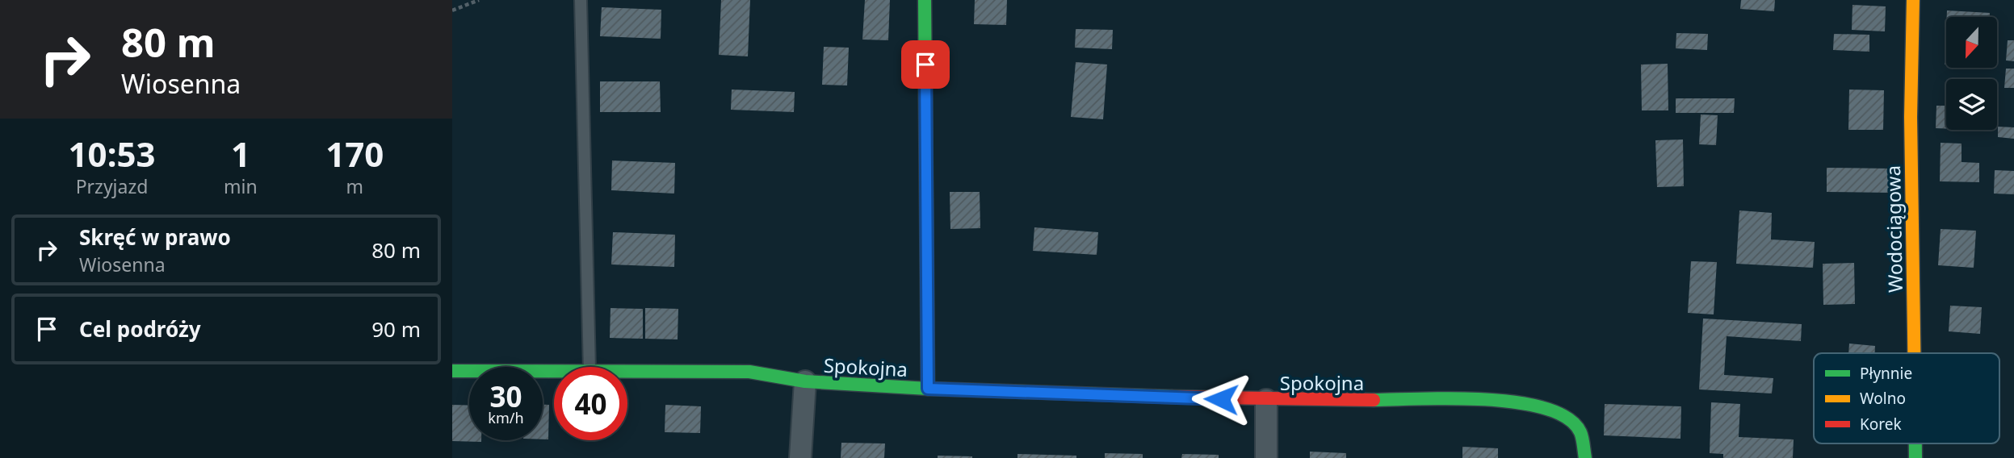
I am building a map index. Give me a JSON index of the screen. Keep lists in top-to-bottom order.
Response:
{
  "streets": {
    "street": ["Wodociągowa", "Spokojna"]
  },
  "legend": ["Płynnie", "Wolno", "Korek"],
  "north": "bottom",
  "page": {
    "turn": ["80 m", "Wiosenna"],
    "eta": [
      "10:53",
      "Przyjazd",
      "1",
      "min",
      "170",
      "m"
    ],
    "list": [
      {
        "name": "Skręć w prawo",
        "note": "Wiosenna",
        "value": "80 m"
      },
      {
        "name": "Cel podróży",
        "value": "90 m"
      }
    ],
    "speed": "30 km/h",
    "limit": "40"
  }
}
